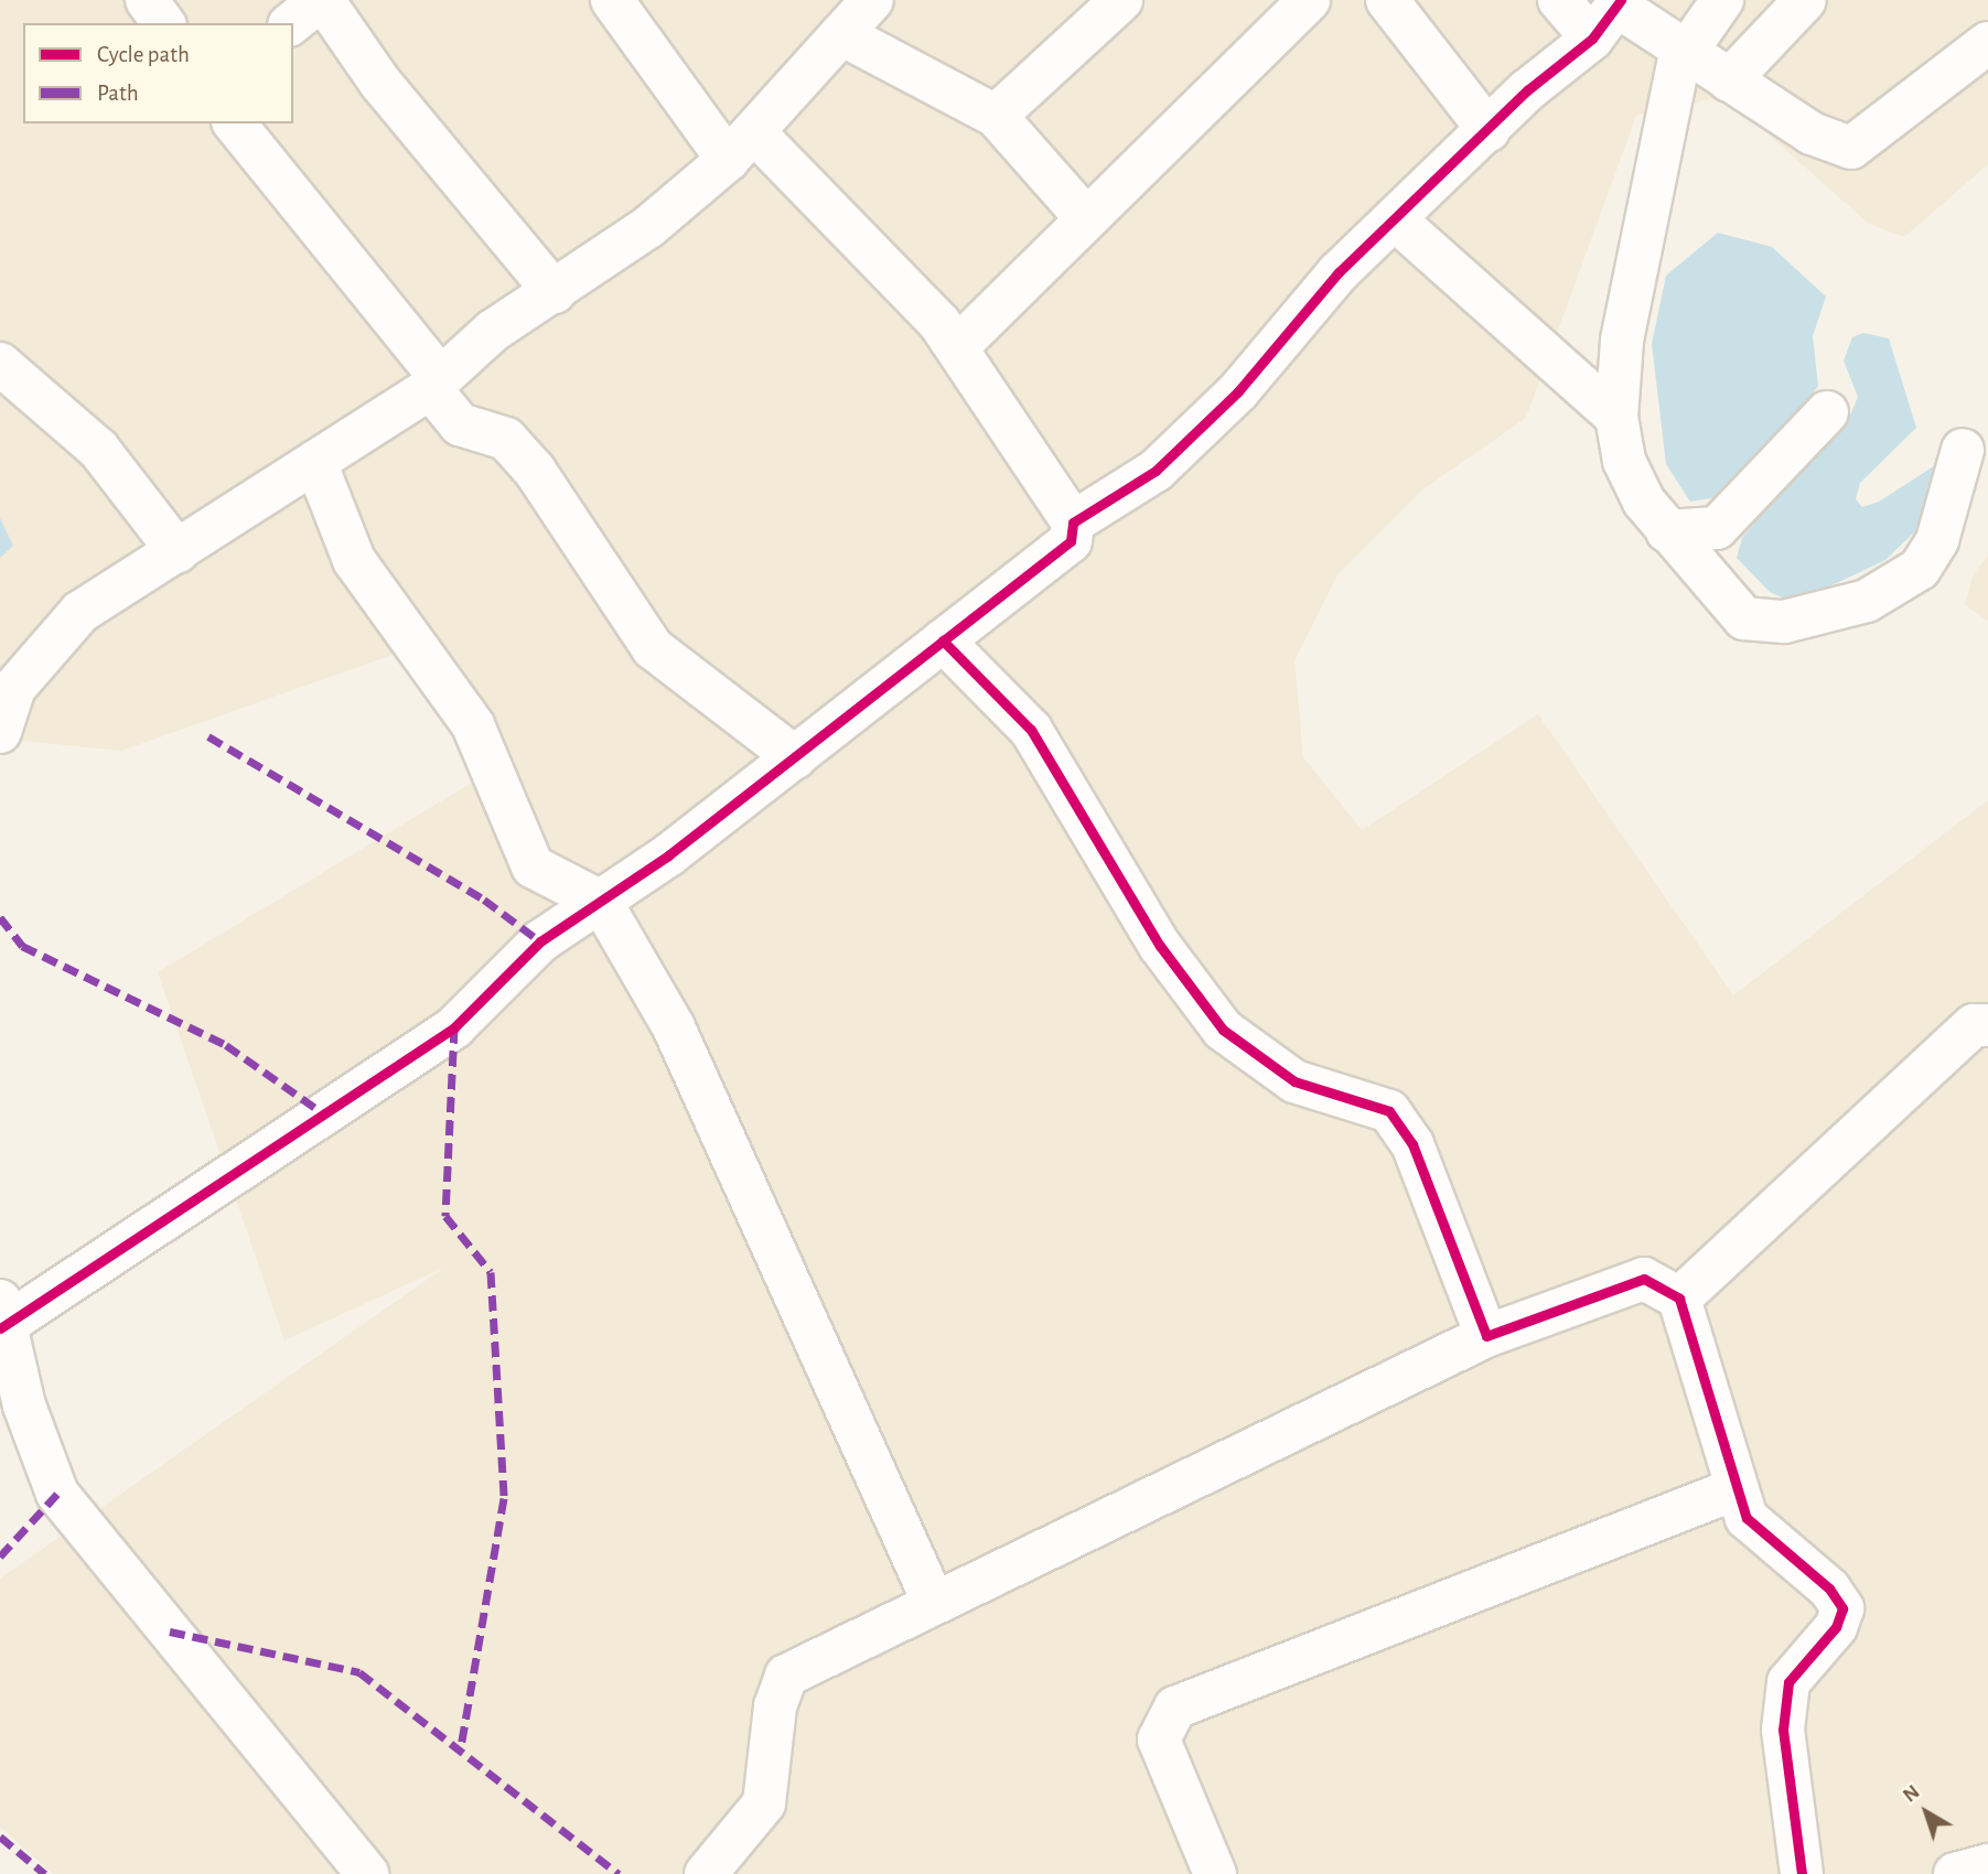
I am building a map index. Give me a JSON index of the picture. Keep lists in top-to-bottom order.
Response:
{
  "legend": ["Cycle path", "Path"],
  "north": "top left"
}
